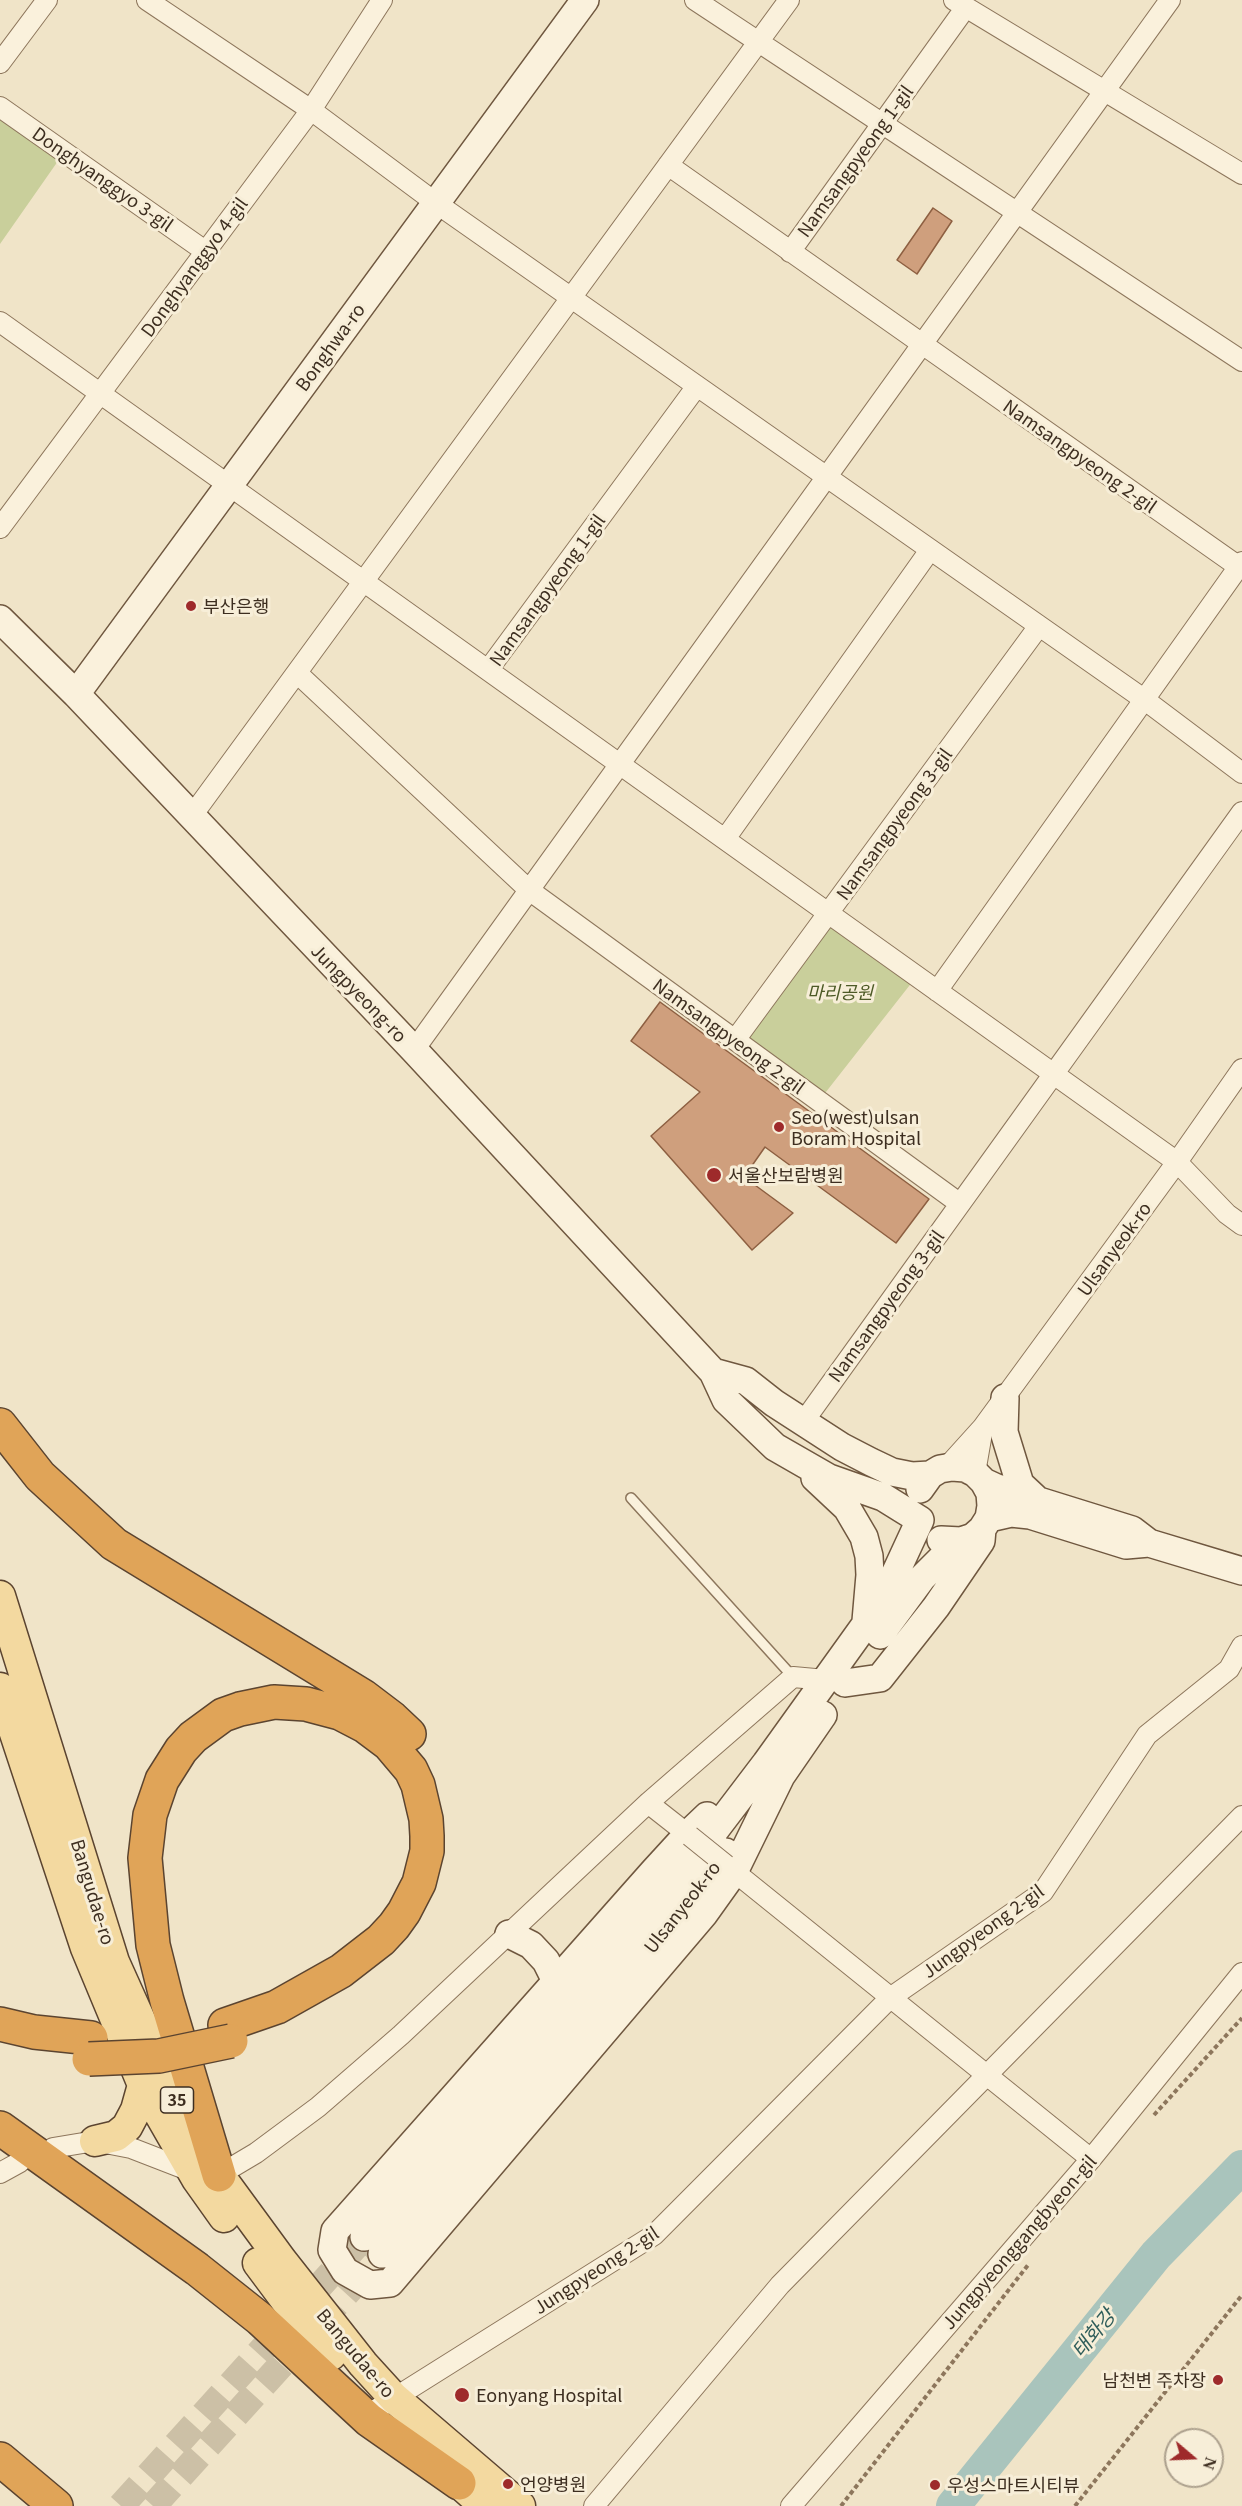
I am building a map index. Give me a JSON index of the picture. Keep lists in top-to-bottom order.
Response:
{
  "streets": {
    "main road": [
      "Bonghwa-ro",
      "Jungpyeong-ro",
      "Ulsanyeok-ro",
      "Bangudae-ro",
      "35"
    ],
    "street": [
      "Namsangpyeong 1-gil",
      "Donghyanggyo 3-gil",
      "Donghyanggyo 4-gil",
      "Namsangpyeong 2-gil",
      "Namsangpyeong 3-gil",
      "Jungpyeong 2-gil",
      "Jungpyeonggangbyeon-gil"
    ]
  },
  "crossings": [
    ["Namsangpyeong 1-gil", "Donghyanggyo 4-gil"],
    ["Namsangpyeong 1-gil", "Bonghwa-ro"],
    ["Namsangpyeong 1-gil", "Namsangpyeong 2-gil"],
    ["Donghyanggyo 3-gil", "Donghyanggyo 4-gil"],
    ["Bonghwa-ro", "Jungpyeong-ro"],
    ["Namsangpyeong 2-gil", "Namsangpyeong 3-gil"],
    ["Bangudae-ro", "Jungpyeong 2-gil"]
  ],
  "water": ["태화강"],
  "parks": ["마리공원"],
  "places": [
    "부산은행",
    "Seo(west)ulsan Boram Hospital",
    "서울산보람병원",
    "남천변 주차장",
    "Eonyang Hospital",
    "언양병원",
    "우성스마트시티뷰"
  ],
  "north": "right"
}
